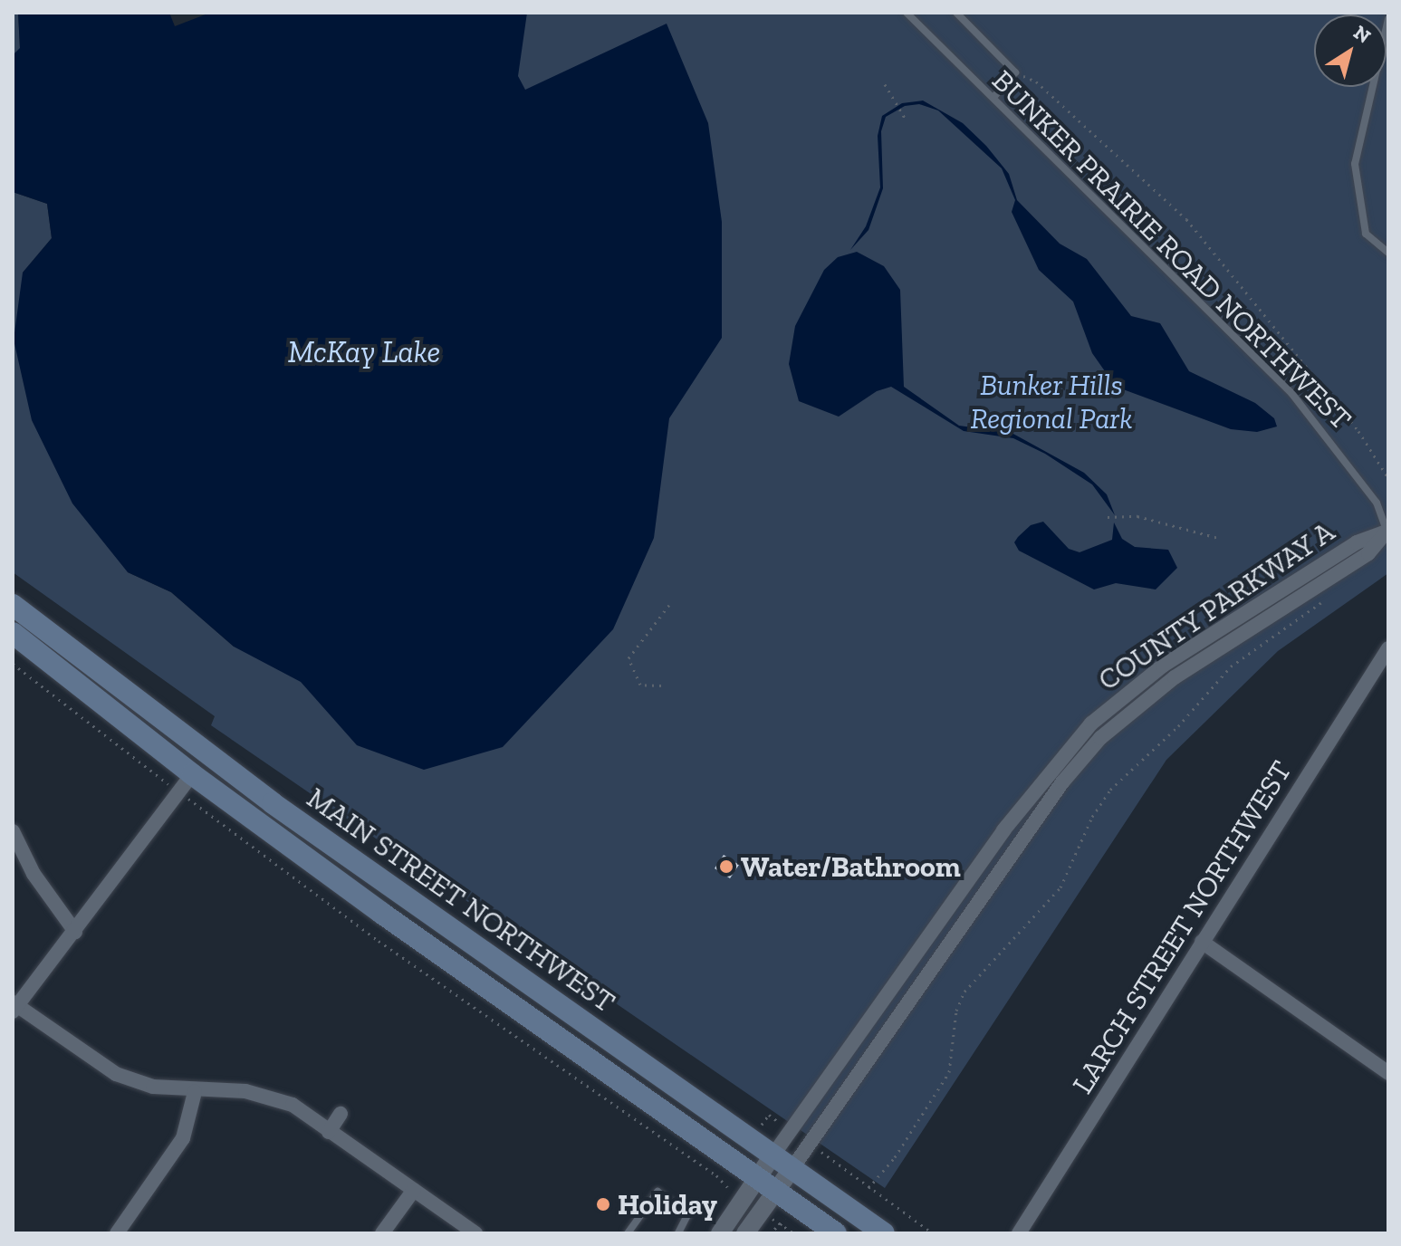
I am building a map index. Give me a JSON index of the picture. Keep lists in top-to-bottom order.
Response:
{
  "streets": {
    "main road": ["MAIN STREET NORTHWEST"],
    "street": ["COUNTY PARKWAY A", "LARCH STREET NORTHWEST"],
    "lane": ["BUNKER PRAIRIE ROAD NORTHWEST"]
  },
  "crossings": [
    ["BUNKER PRAIRIE ROAD NORTHWEST", "COUNTY PARKWAY A"],
    ["COUNTY PARKWAY A", "MAIN STREET NORTHWEST"]
  ],
  "water": ["McKay Lake"],
  "parks": ["Bunker Hills Regional Park"],
  "places": ["Water/Bathroom", "Holiday"],
  "north": "top right"
}
